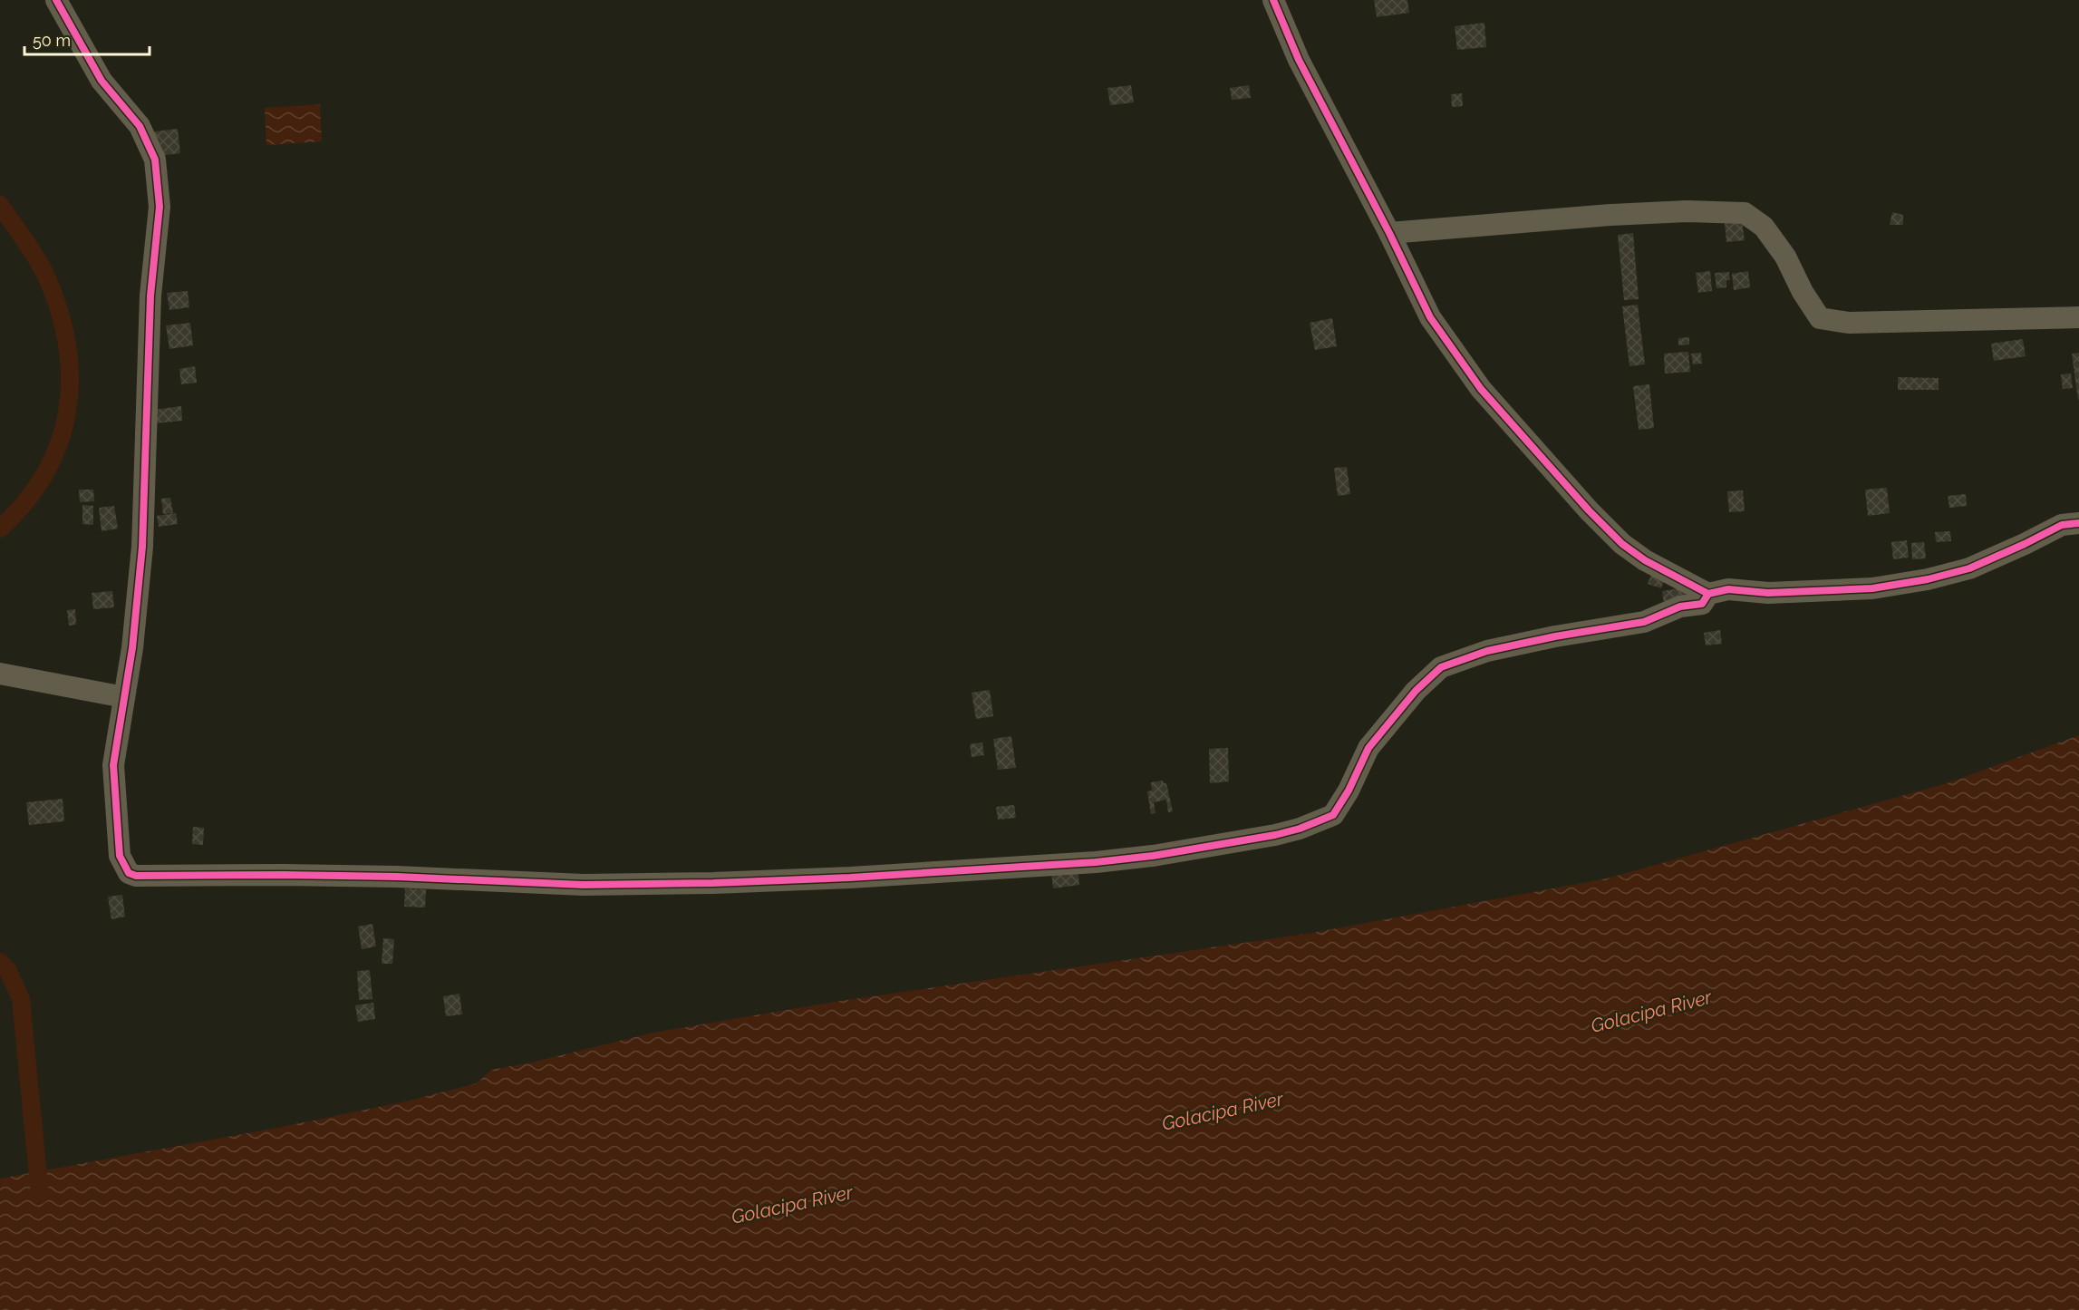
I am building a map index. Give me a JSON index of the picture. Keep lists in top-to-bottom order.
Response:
{
  "water": ["Golacipa River"],
  "scale_bar": "50 m"
}
